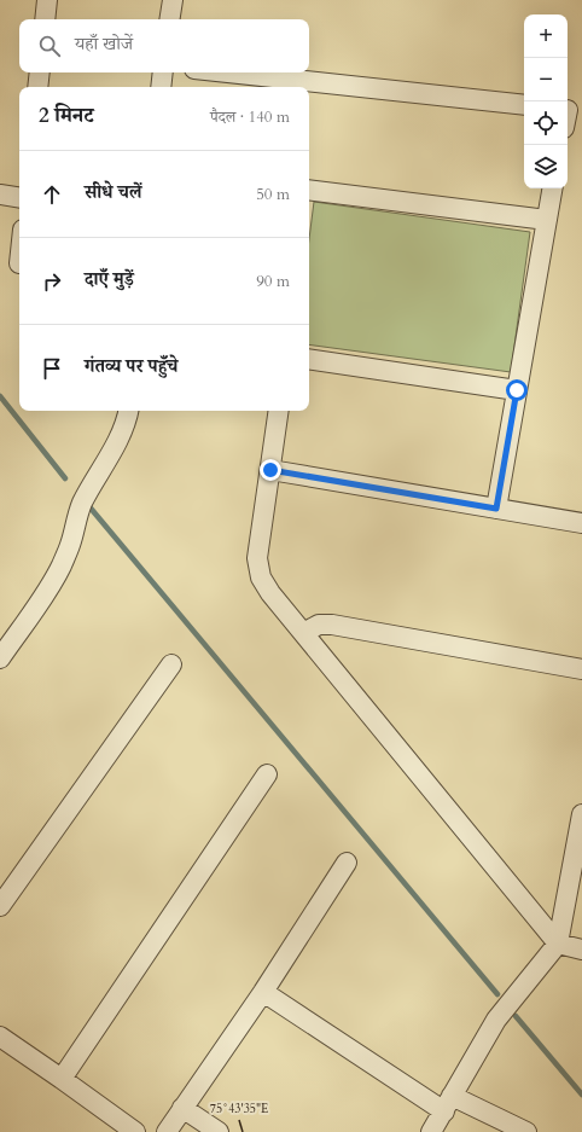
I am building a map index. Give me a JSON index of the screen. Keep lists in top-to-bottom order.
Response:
{
  "page": {
    "map_buttons": ["+", "−"],
    "search": "यहाँ खोजें",
    "heading": ["2 मिनट", "पैदल · 140 m"],
    "list": [
      ["सीधे चलें", "50 m"],
      ["दाएँ मुड़ें", "90 m"],
      "गंतव्य पर पहुँचे"
    ]
  },
  "coordinates": ["75°43'35\"E"]
}
